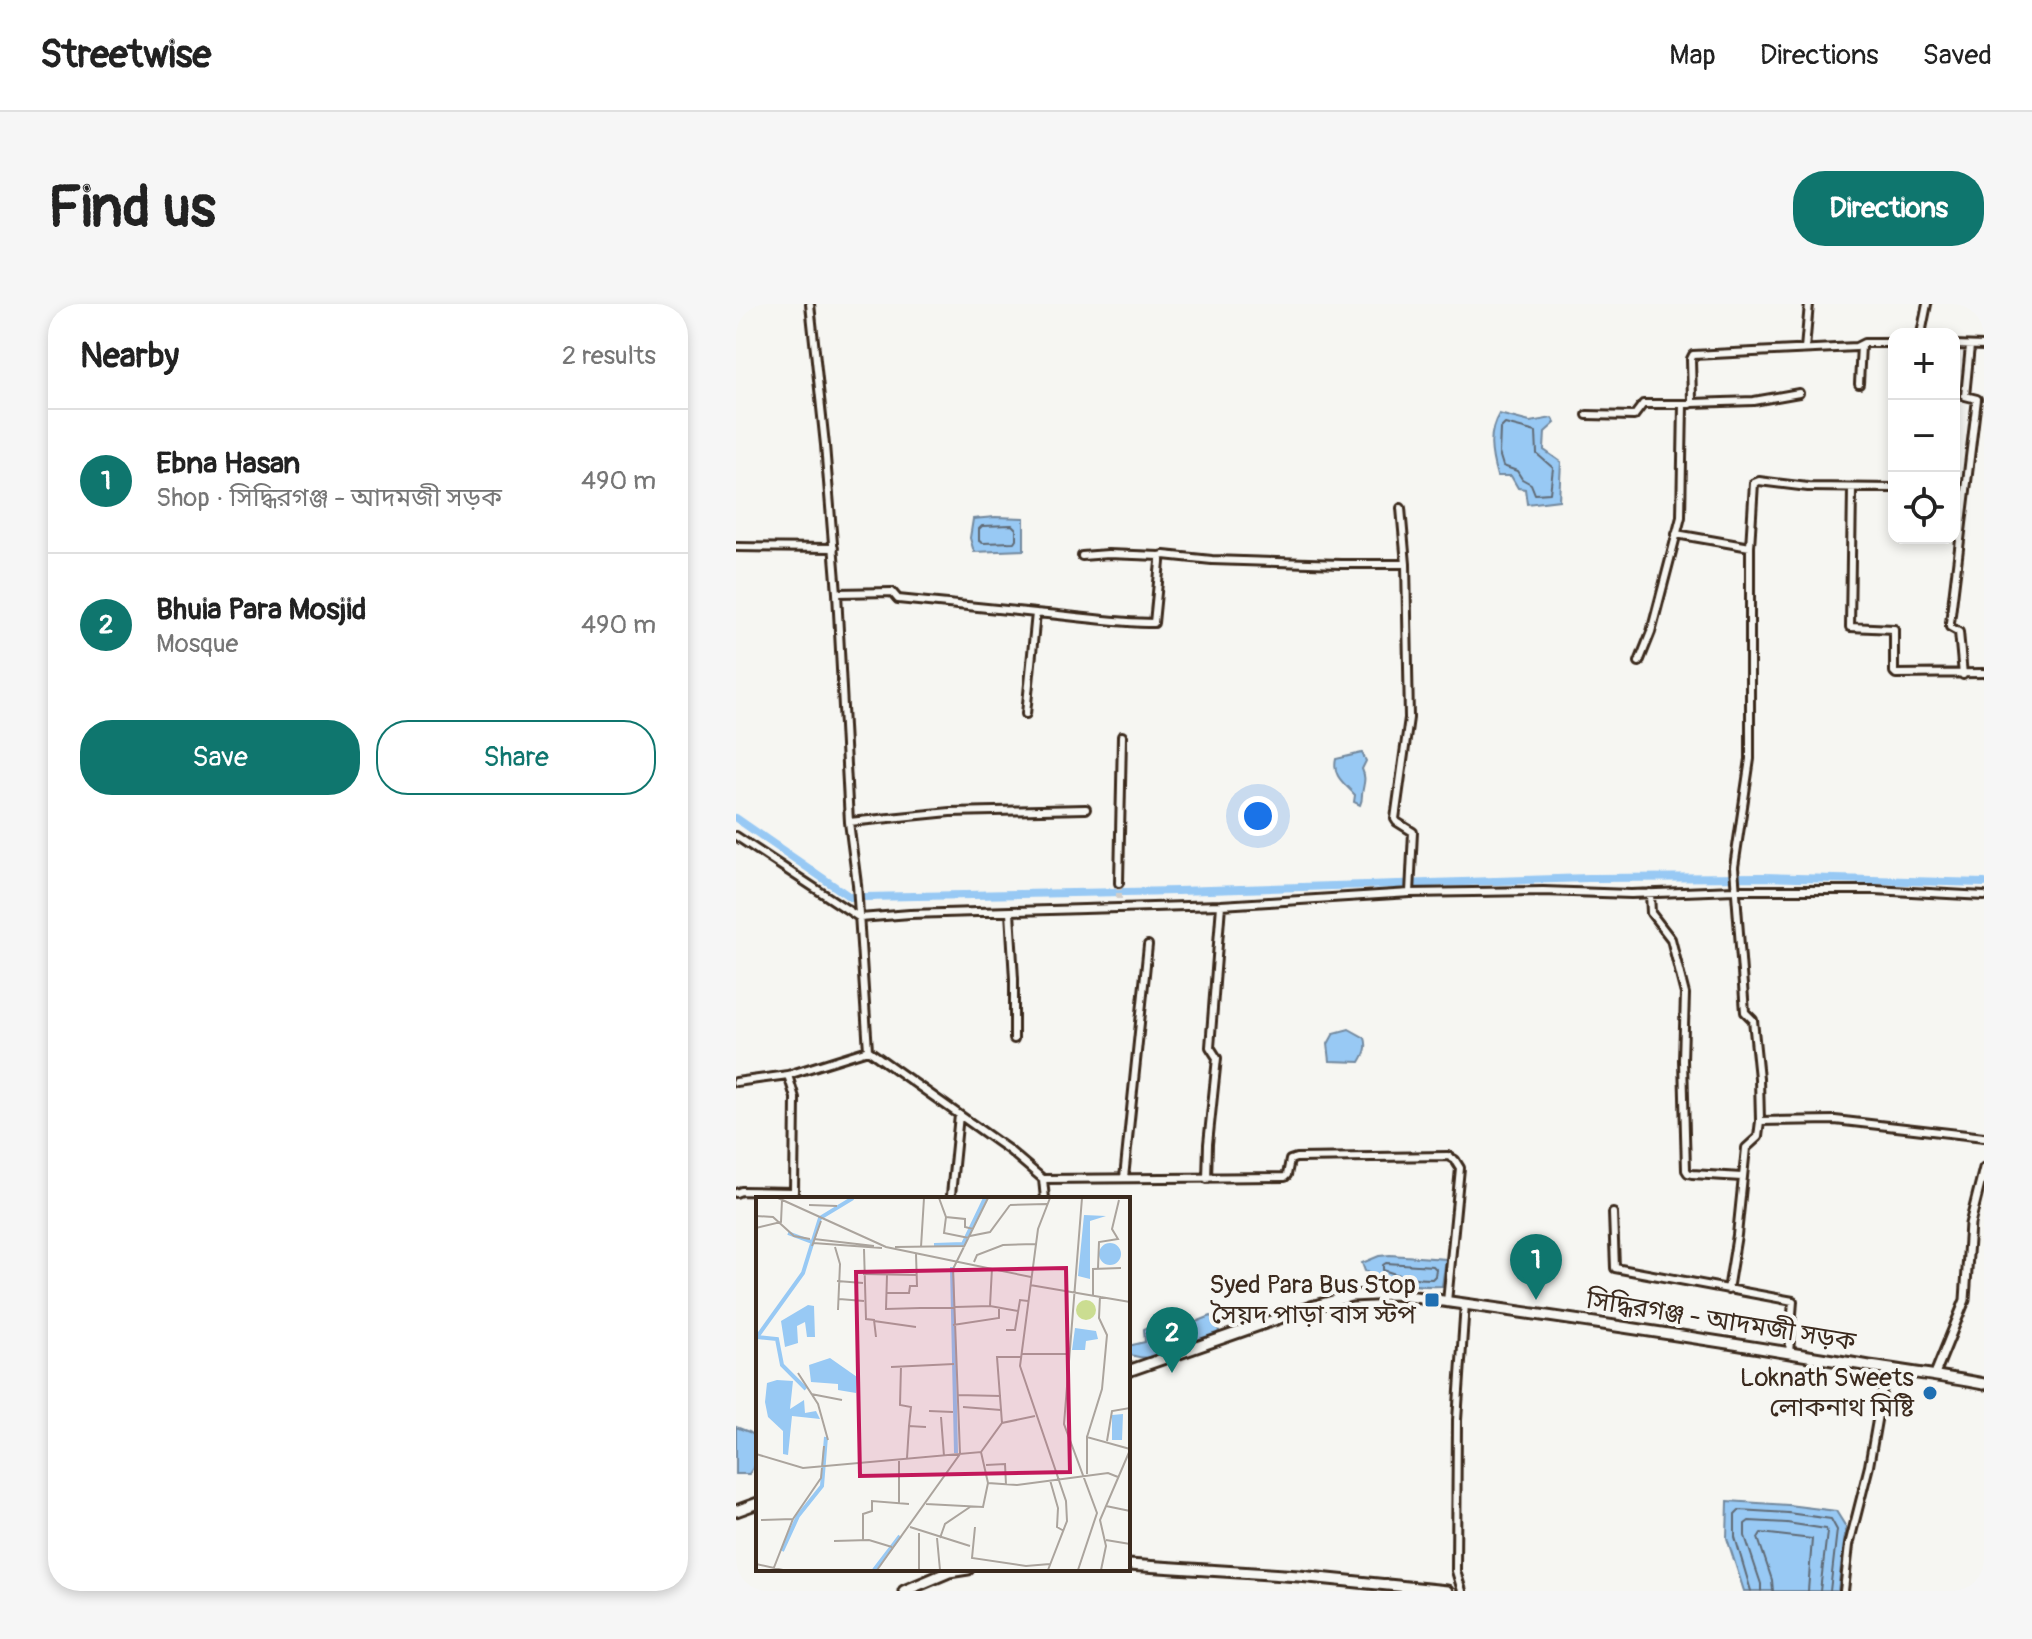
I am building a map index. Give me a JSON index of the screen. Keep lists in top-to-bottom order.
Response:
{
  "streets": {
    "main road": ["সিদ্ধিরগঞ্জ - আদমজী সড়ক"]
  },
  "places": {
    "transit": ["Syed Para Bus Stop সৈয়দ পাড়া বাস স্টপ"],
    "other": ["Loknath Sweets লোকনাথ মিষ্টি"]
  },
  "page": {
    "header": "Streetwise",
    "nav": ["Map", "Directions", "Saved"],
    "buttons": [
      "Directions",
      ["Save", "Share"]
    ],
    "title": "Find us",
    "heading": ["Nearby", "2 results"],
    "map_buttons": ["+", "−"],
    "list": [
      {
        "mark": "1",
        "name": "Ebna Hasan",
        "note": "Shop · সিদ্ধিরগঞ্জ - আদমজী সড়ক",
        "value": "490 m"
      },
      {
        "mark": "2",
        "name": "Bhuia Para Mosjid",
        "note": "Mosque",
        "value": "490 m"
      }
    ],
    "pins": ["1", "2"]
  }
}
